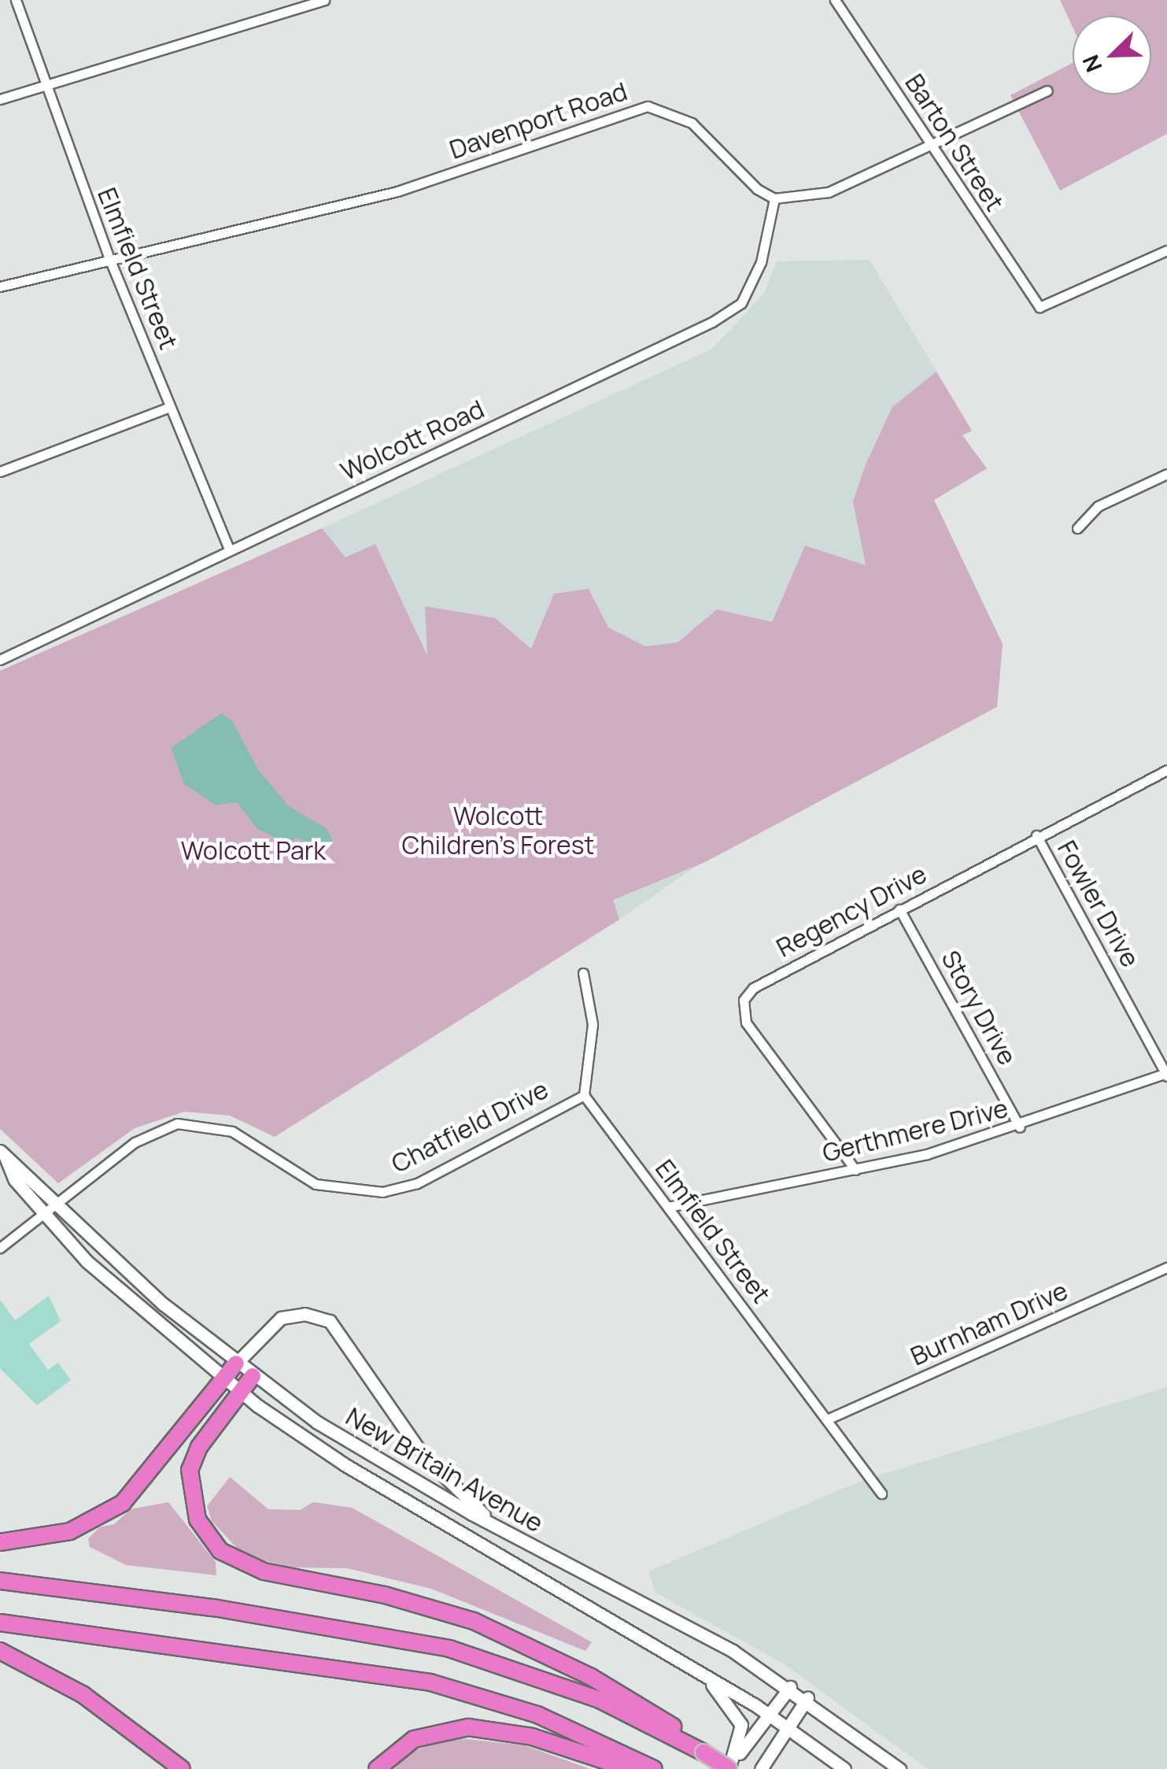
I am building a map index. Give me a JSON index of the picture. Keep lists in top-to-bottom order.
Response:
{
  "streets": {
    "main road": ["New Britain Avenue"],
    "street": [
      "Davenport Road",
      "Barton Street",
      "Elmfield Street",
      "Wolcott Road",
      "Fowler Drive",
      "Regency Drive",
      "Story Drive",
      "Chatfield Drive",
      "Gerthmere Drive",
      "Burnham Drive"
    ]
  },
  "crossings": [
    ["Davenport Road", "Elmfield Street"],
    ["Davenport Road", "Wolcott Road"],
    ["Elmfield Street", "Wolcott Road"],
    ["Elmfield Street", "Chatfield Drive"],
    ["Elmfield Street", "Gerthmere Drive"],
    ["Elmfield Street", "Burnham Drive"],
    ["Fowler Drive", "Regency Drive"],
    ["Fowler Drive", "Gerthmere Drive"],
    ["Regency Drive", "Story Drive"],
    ["Regency Drive", "Gerthmere Drive"],
    ["Story Drive", "Gerthmere Drive"],
    ["Chatfield Drive", "New Britain Avenue"]
  ],
  "parks": ["Wolcott Children's Forest", "Wolcott Park"],
  "north": "bottom left"
}
